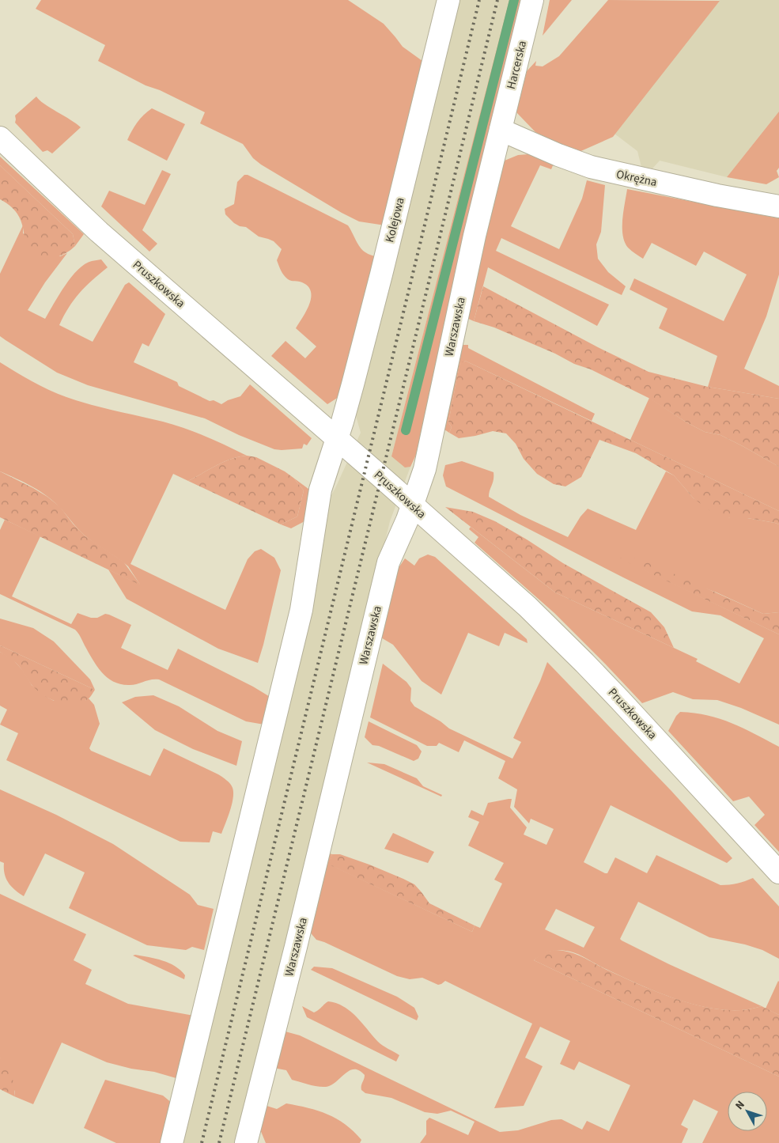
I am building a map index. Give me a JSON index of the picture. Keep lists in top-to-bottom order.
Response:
{
  "streets": {
    "street": [
      "Harcerska",
      "Okrężna",
      "Kolejowa",
      "Pruszkowska",
      "Warszawska"
    ]
  },
  "crossings": [
    ["Harcerska", "Okrężna"],
    ["Harcerska", "Warszawska"],
    ["Okrężna", "Warszawska"],
    ["Kolejowa", "Pruszkowska"],
    ["Pruszkowska", "Warszawska"]
  ],
  "north": "top left"
}
